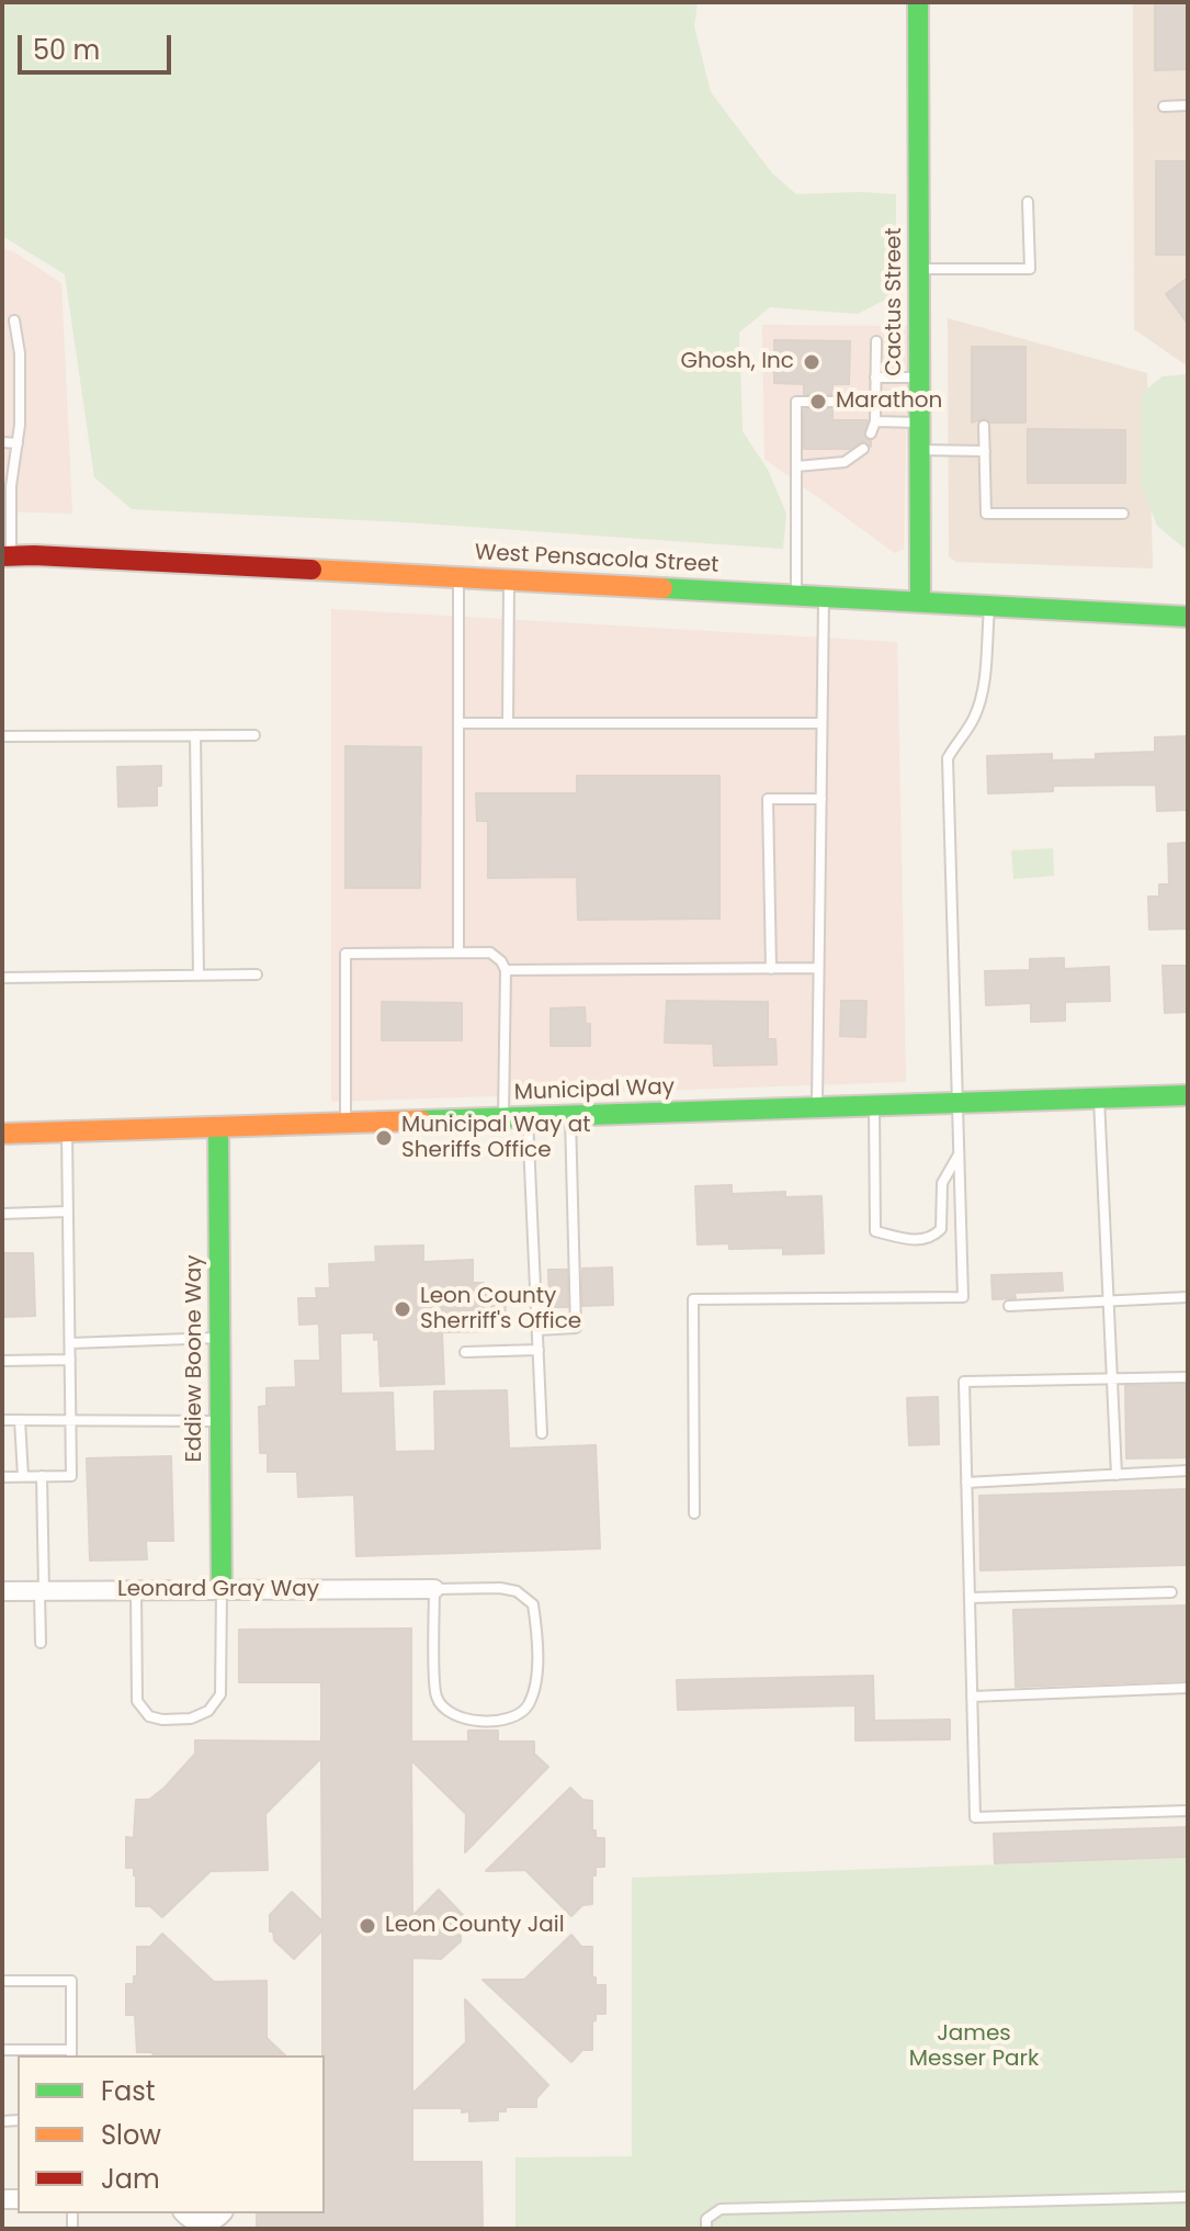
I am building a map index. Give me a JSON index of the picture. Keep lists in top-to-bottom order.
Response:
{
  "streets": {
    "street": [
      "Cactus Street",
      "West Pensacola Street",
      "Municipal Way",
      "Eddiew Boone Way",
      "Leonard Gray Way"
    ]
  },
  "crossings": [
    ["Cactus Street", "West Pensacola Street"],
    ["Municipal Way", "Eddiew Boone Way"],
    ["Eddiew Boone Way", "Leonard Gray Way"]
  ],
  "parks": ["James Messer Park"],
  "places": [
    "Ghosh, Inc",
    "Marathon",
    "Municipal Way at Sheriffs Office",
    "Leon County Sherriff's Office",
    "Leon County Jail"
  ],
  "legend": ["Fast", "Slow", "Jam"],
  "scale_bar": "50 m"
}
